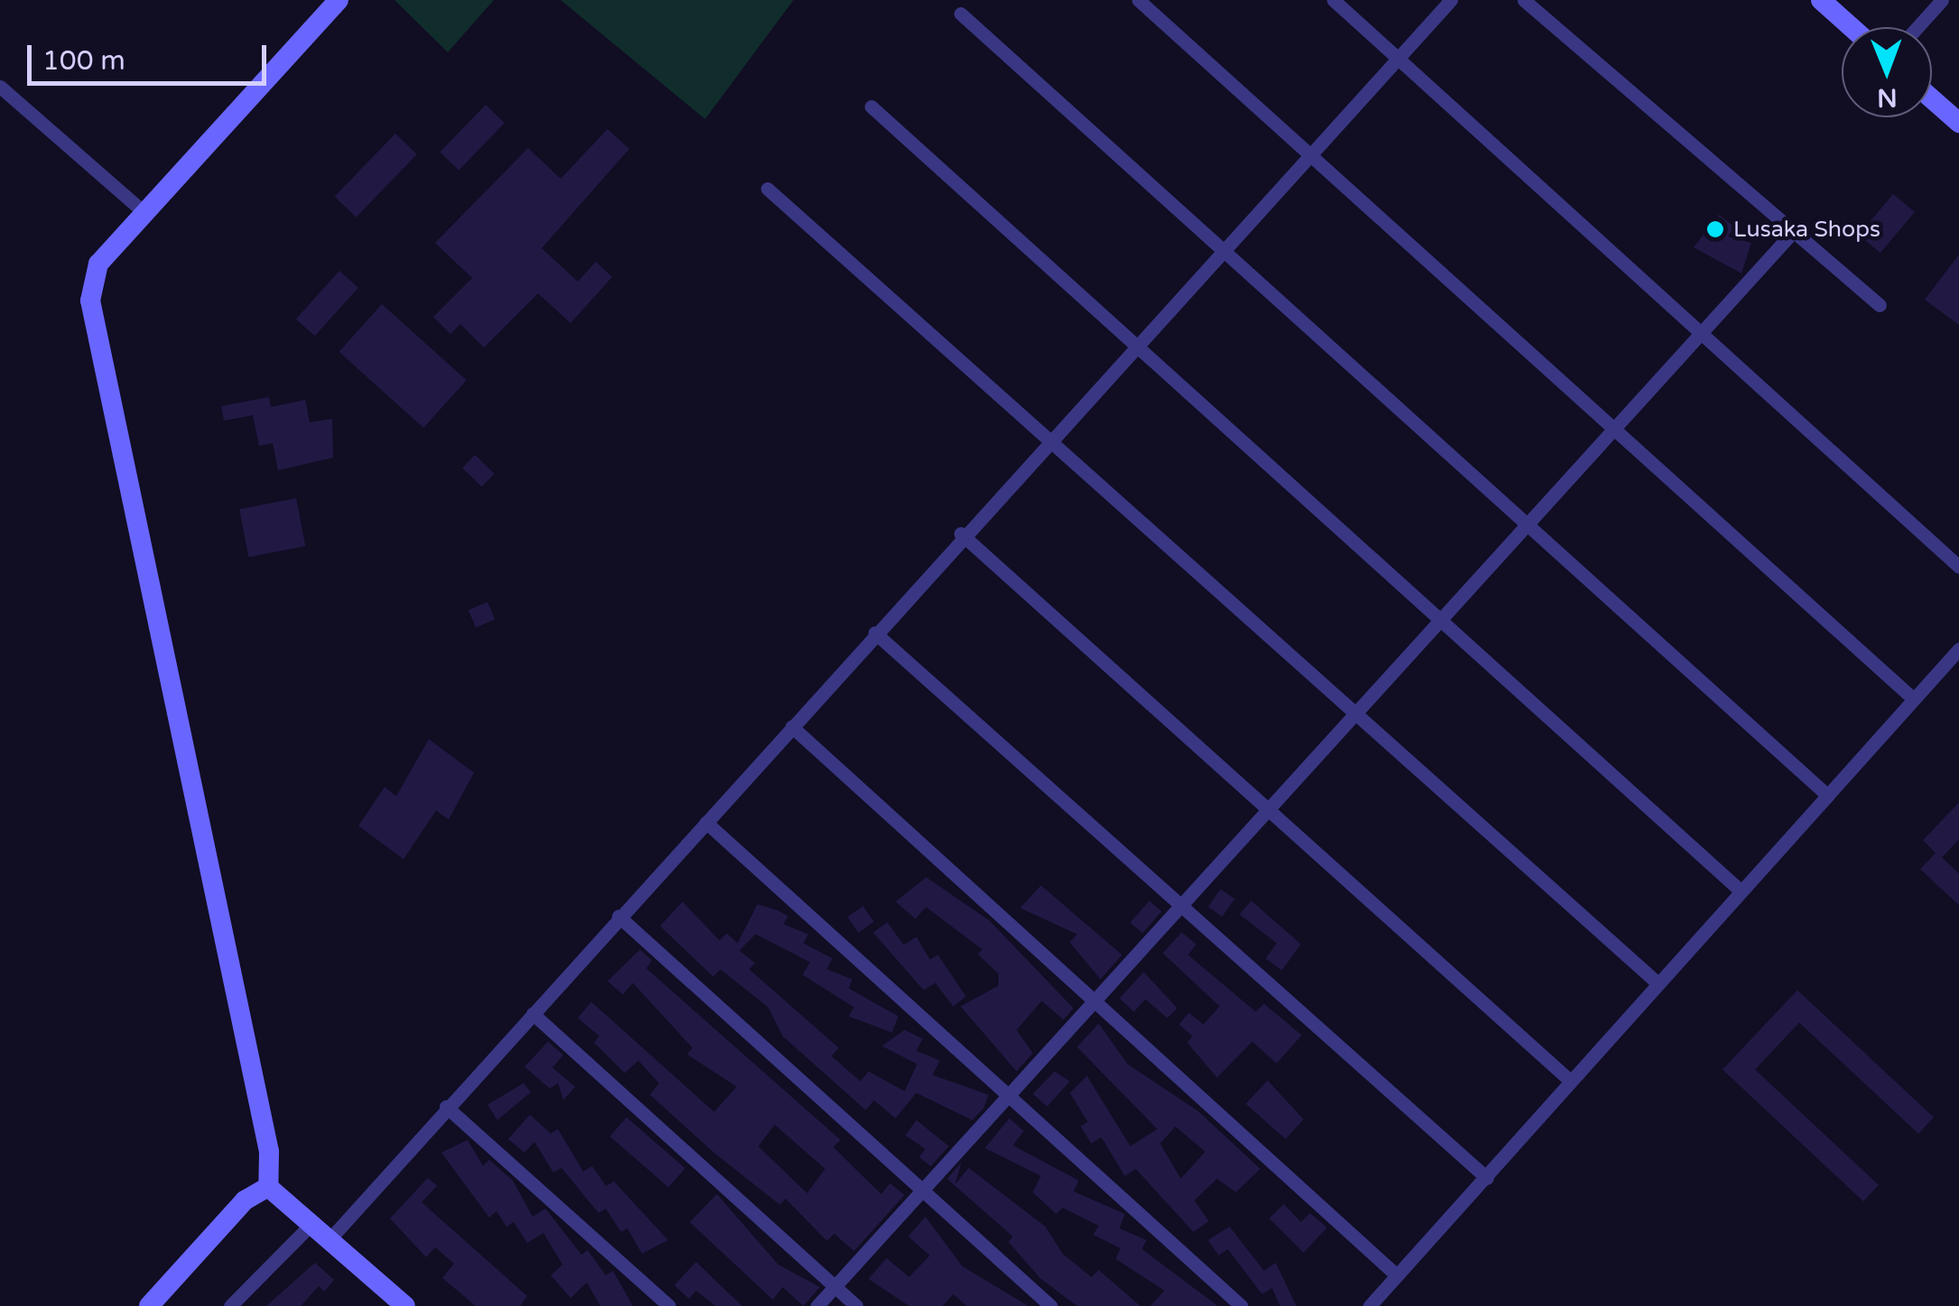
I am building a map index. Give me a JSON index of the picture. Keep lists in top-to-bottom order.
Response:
{
  "places": ["Lusaka Shops"],
  "scale_bar": "100 m",
  "north": "bottom"
}
